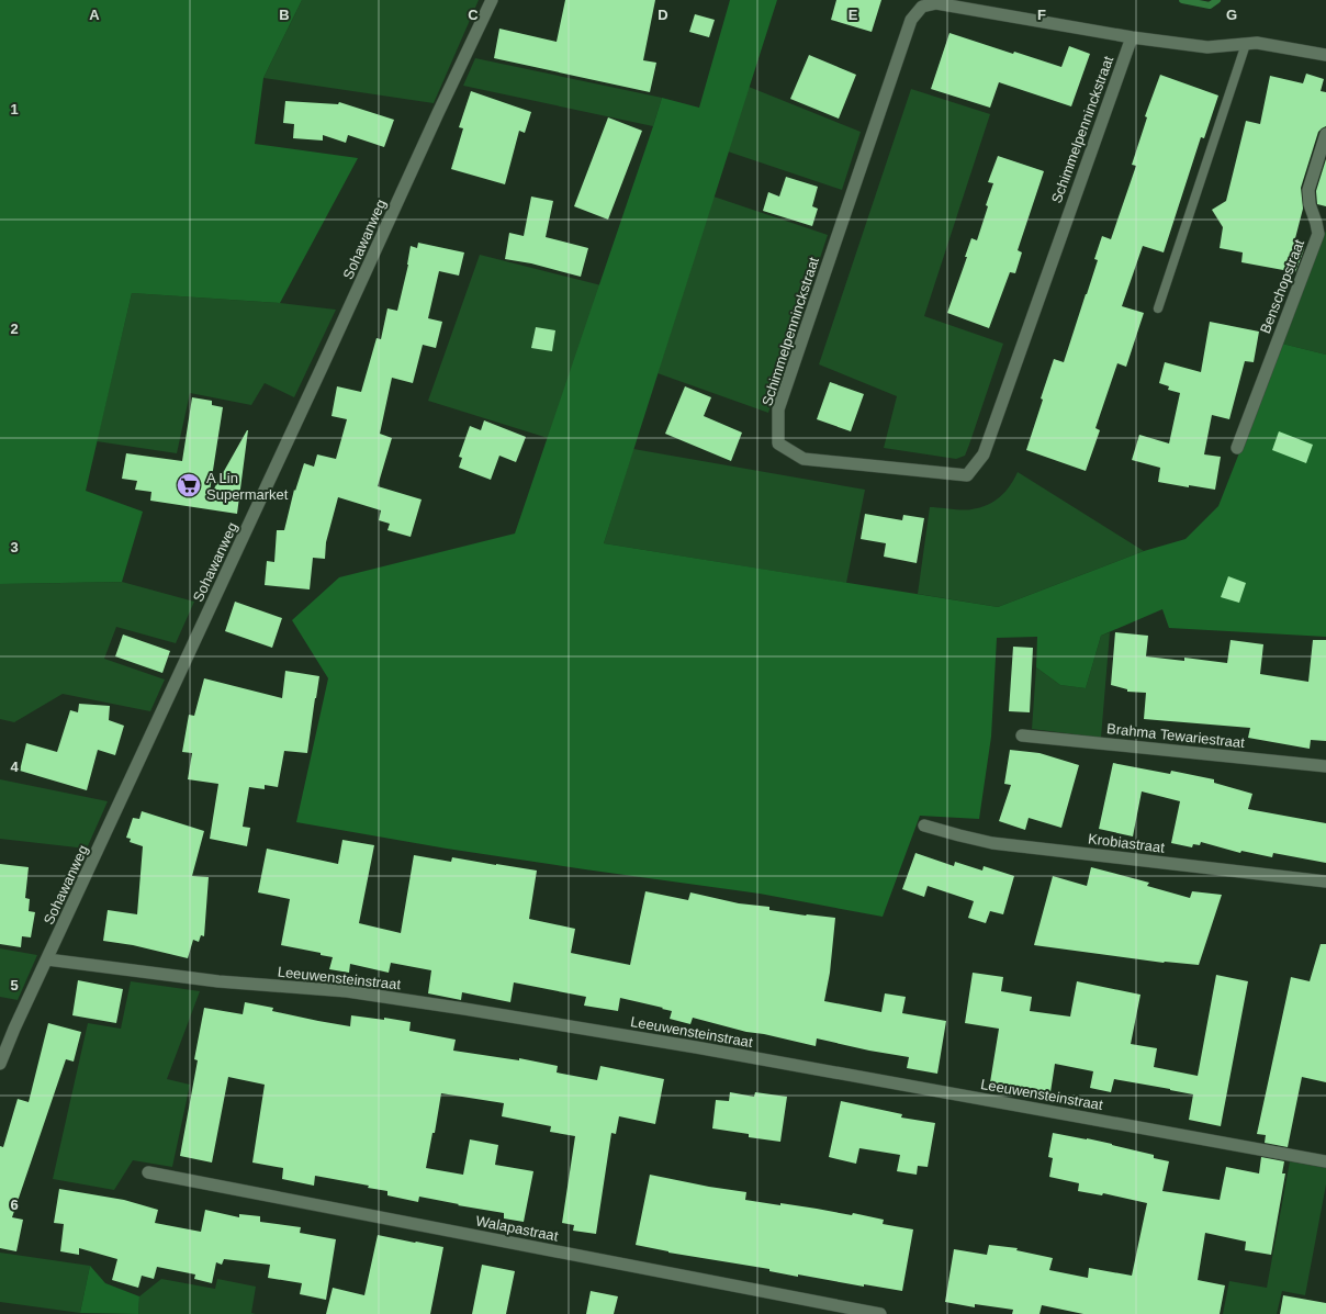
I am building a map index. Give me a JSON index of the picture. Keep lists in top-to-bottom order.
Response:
{
  "streets": {
    "street": [
      "Schimmelpenninckstraat",
      "Sohawanweg",
      "Benschopstraat",
      "Brahma Tewariestraat",
      "Krobiastraat",
      "Leeuwensteinstraat",
      "Walapastraat"
    ]
  },
  "crossings": [
    ["Sohawanweg", "Leeuwensteinstraat"]
  ],
  "places": {
    "supermarket": ["A Lin Supermarket"]
  },
  "grid": {
    "columns": [
      "A",
      "B",
      "C",
      "D",
      "E",
      "F",
      "G"
    ],
    "rows": [
      "1",
      "2",
      "3",
      "4",
      "5",
      "6"
    ]
  }
}
